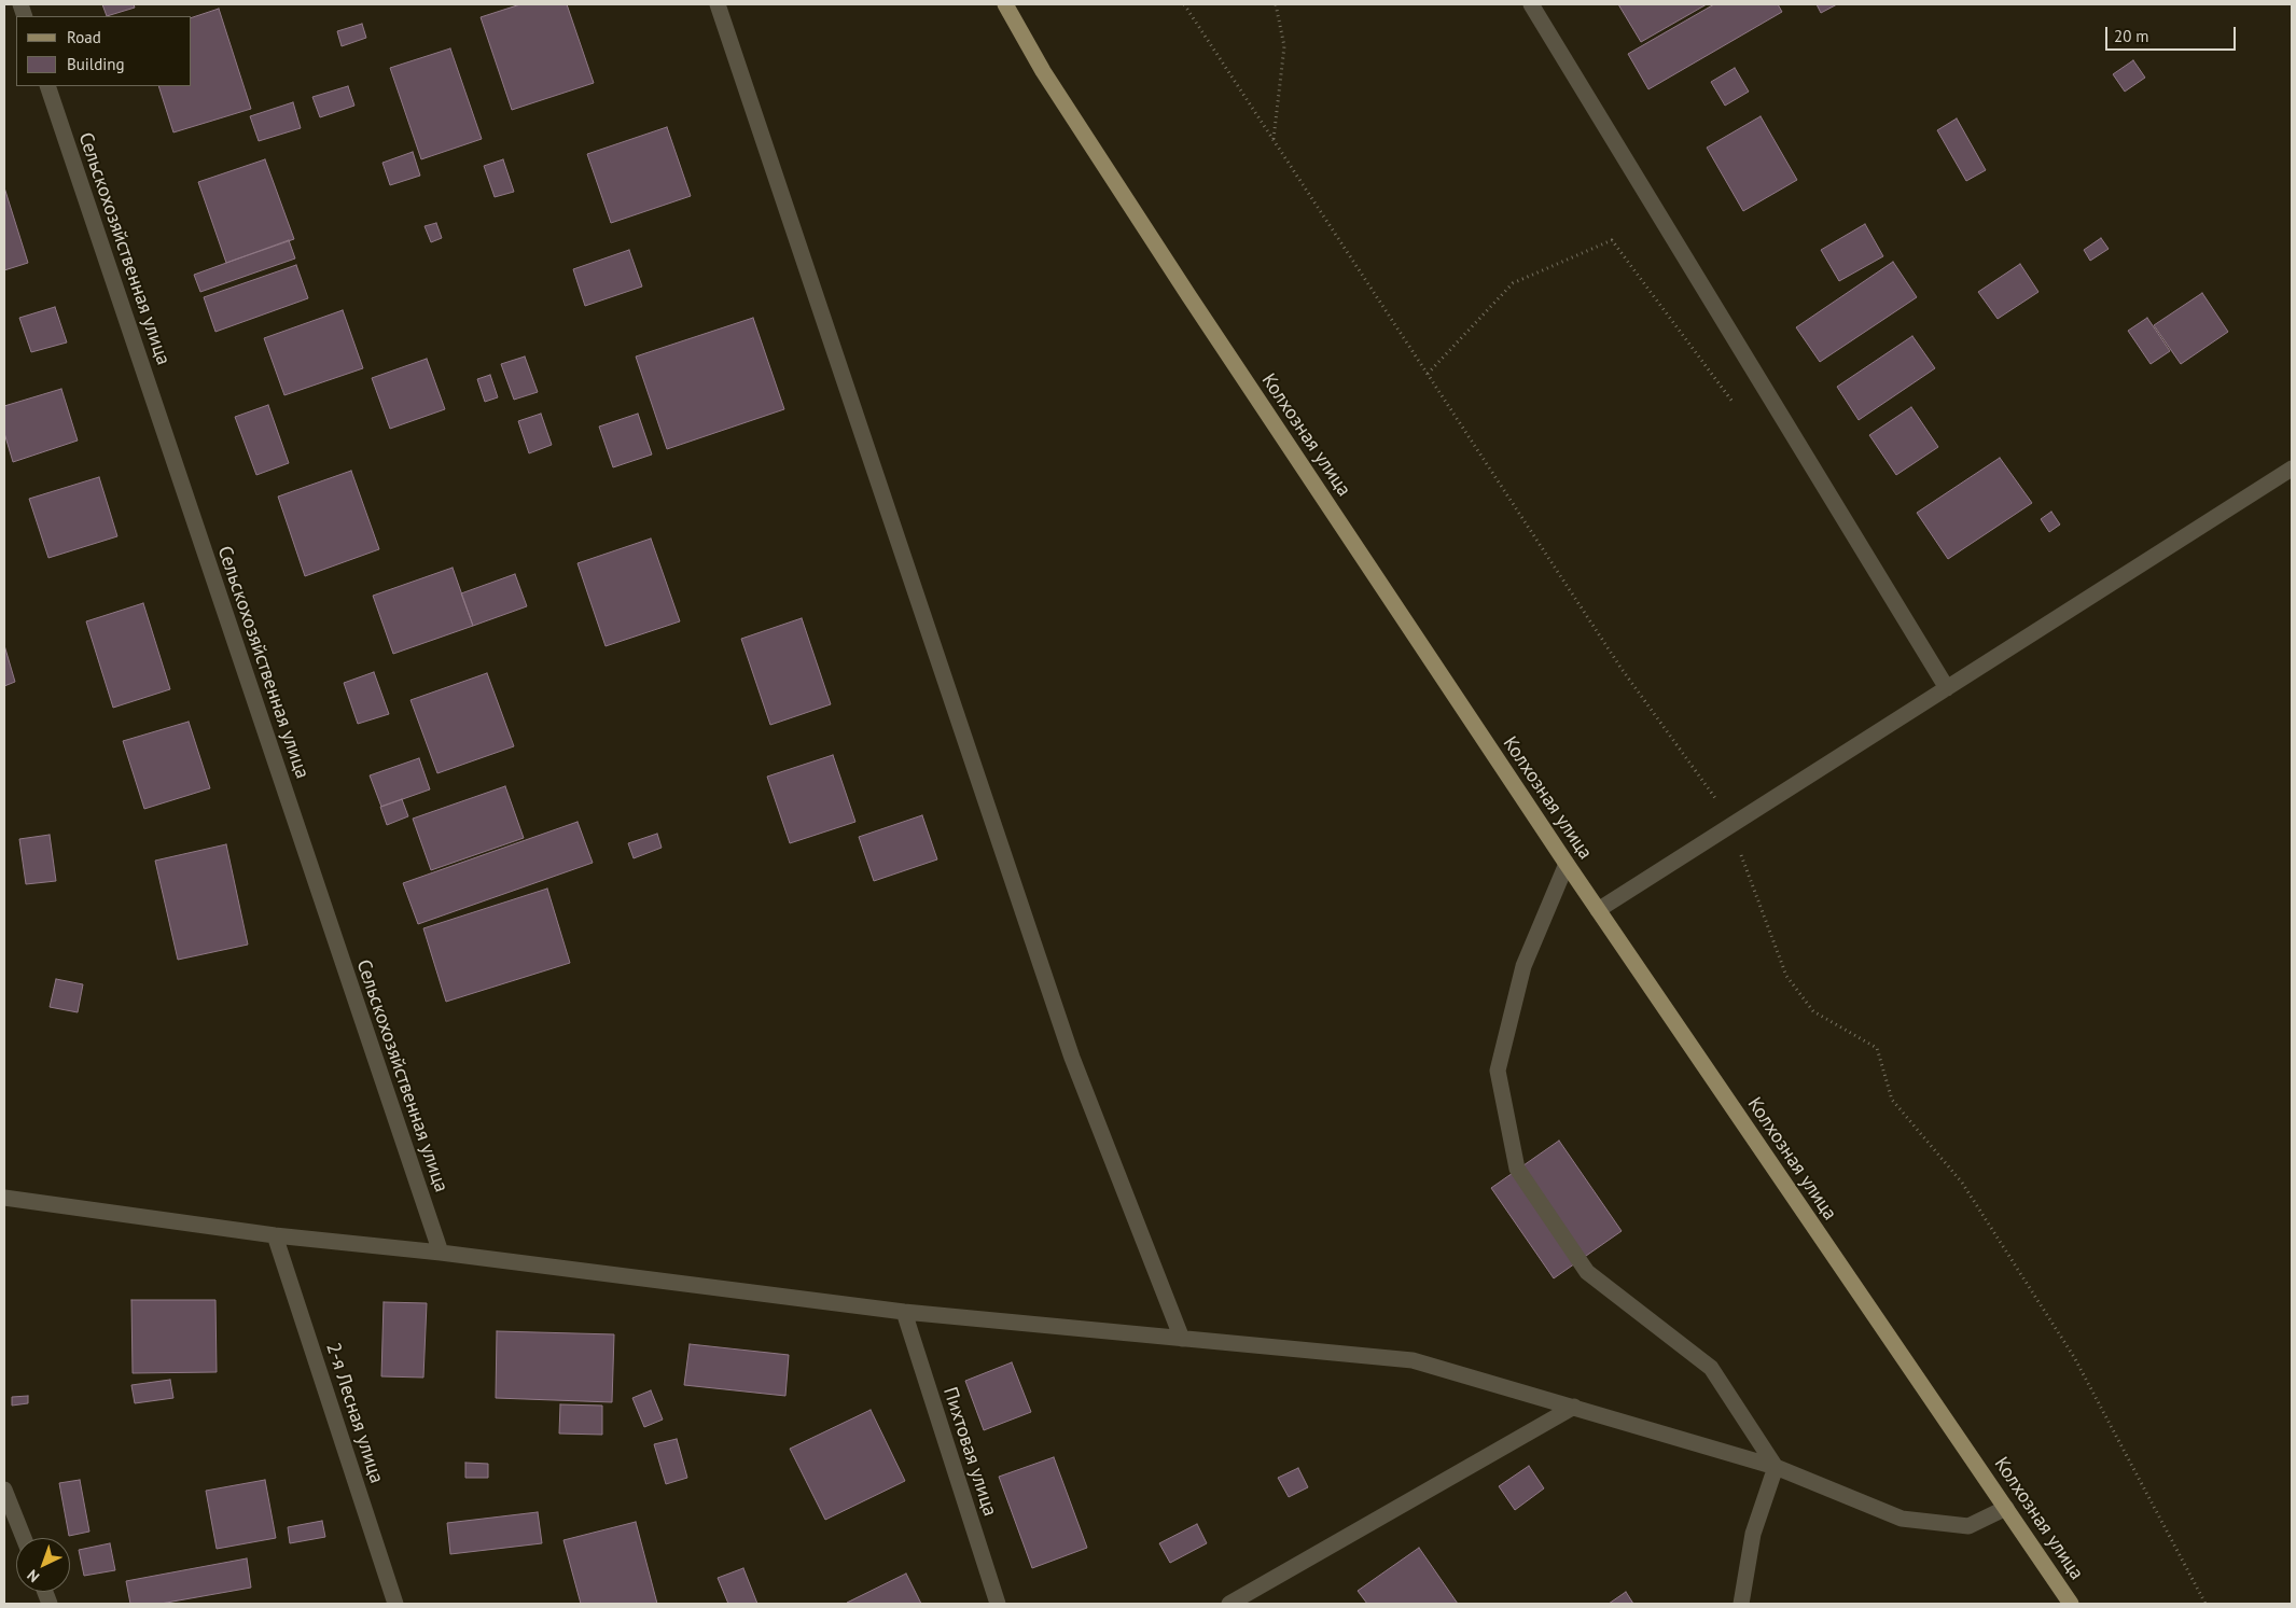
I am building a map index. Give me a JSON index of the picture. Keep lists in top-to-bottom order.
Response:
{
  "streets": {
    "main road": ["Колхозная улица"],
    "street": ["Сельскохозяйственная улица", "2-я Лесная улица", "Пихтовая улица"]
  },
  "legend": ["Road", "Building"],
  "scale_bar": "20 m",
  "north": "bottom left"
}
